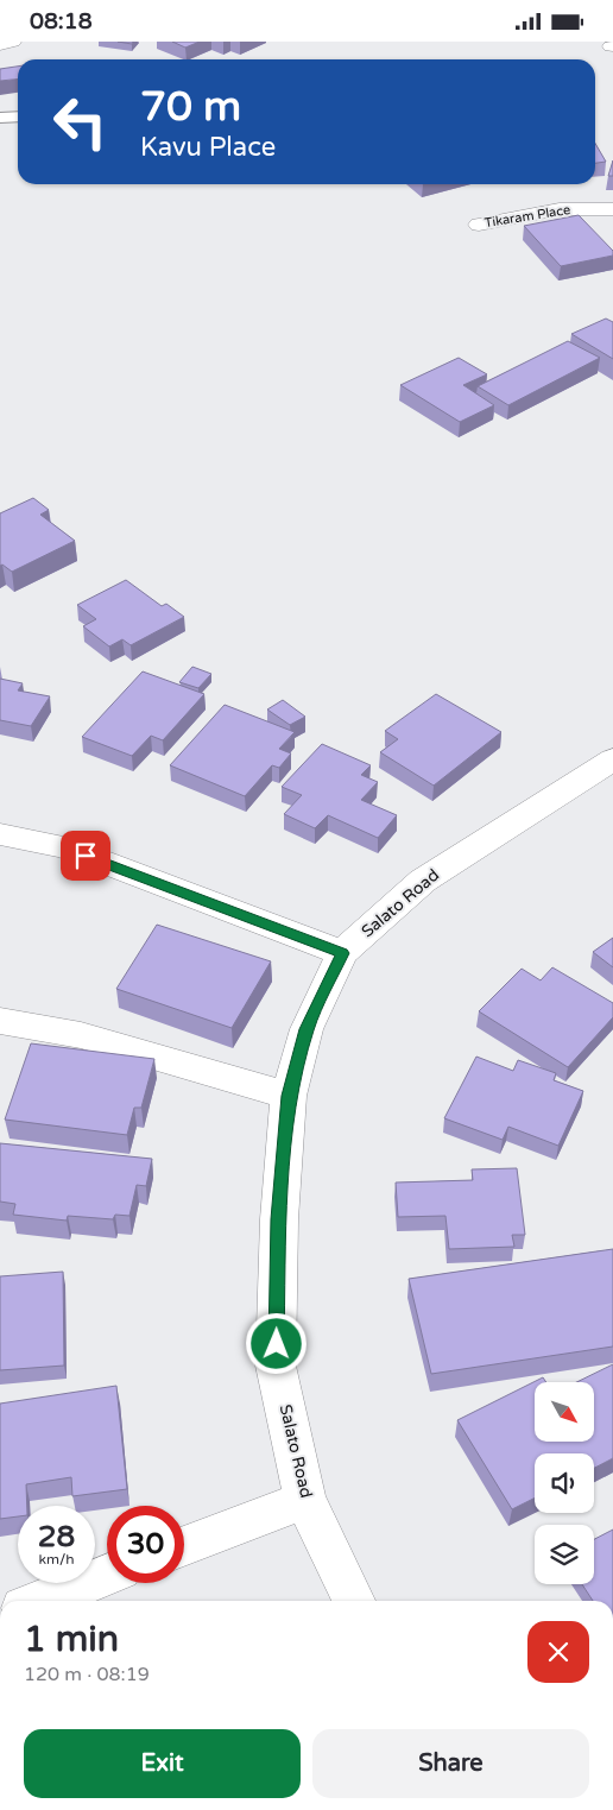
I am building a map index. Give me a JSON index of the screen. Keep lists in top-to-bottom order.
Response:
{
  "streets": {
    "street": ["Tikaram Place", "Salato Road"]
  },
  "north": "bottom right",
  "page": {
    "status": "08:18",
    "turn": ["70 m", "Kavu Place"],
    "speed": "28 km/h",
    "limit": "30",
    "heading": ["1 min", "120 m · 08:19"],
    "buttons": ["Exit", "Share"]
  }
}
